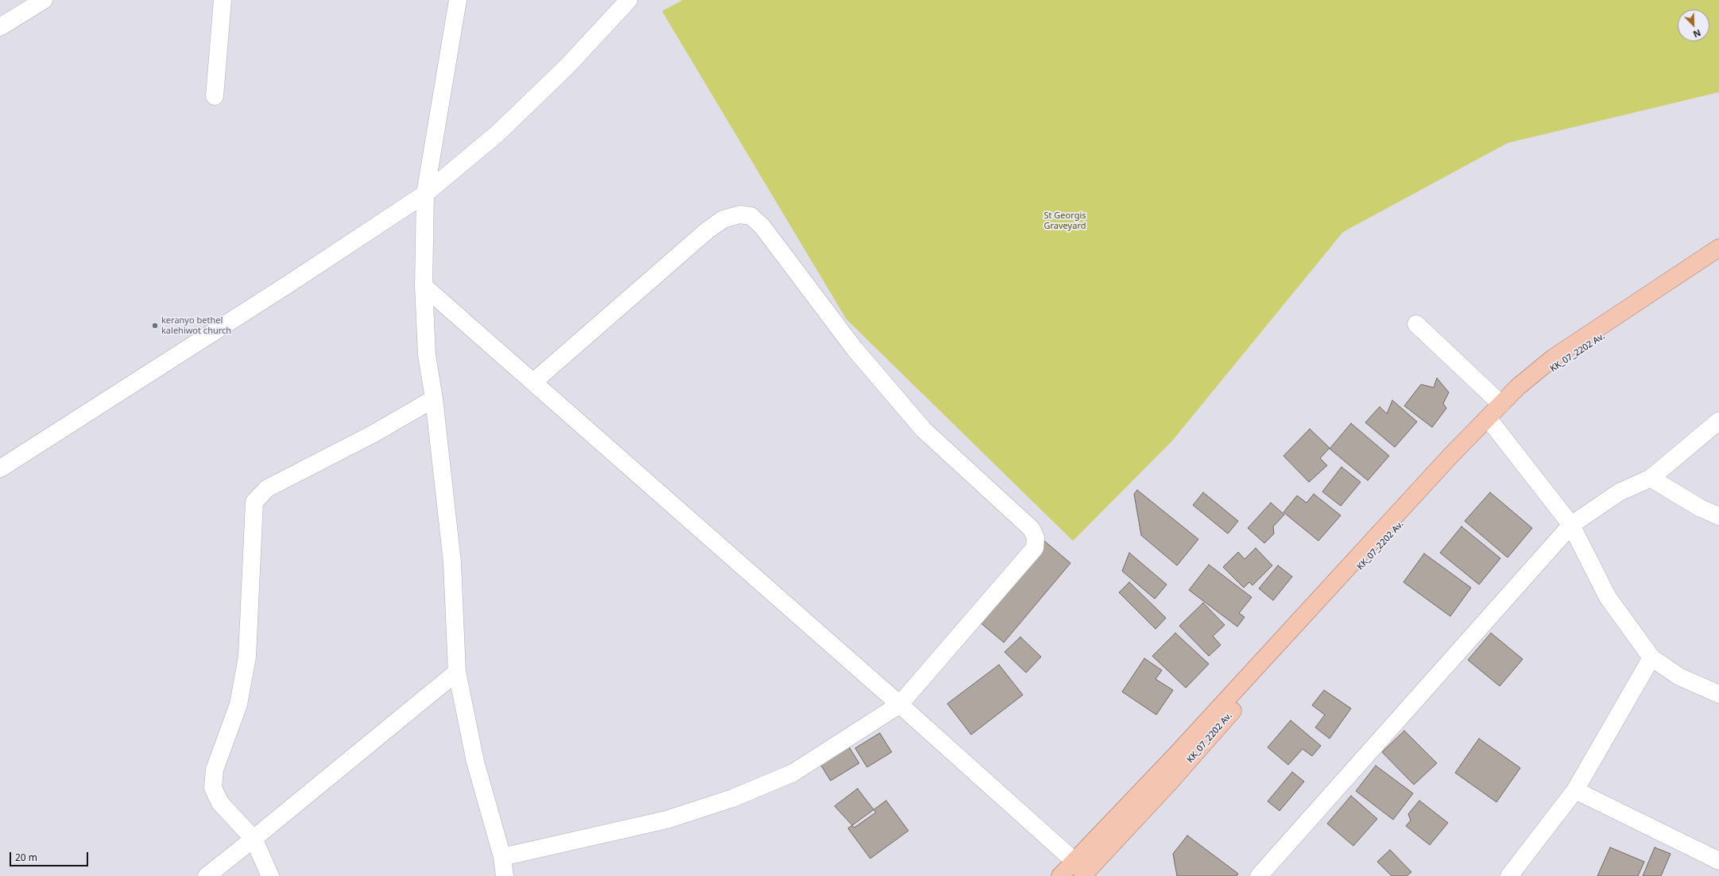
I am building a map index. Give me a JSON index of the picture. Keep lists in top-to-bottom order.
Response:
{
  "streets": {
    "main road": ["KK_07_2202 Av."]
  },
  "parks": ["St Georgis Graveyard"],
  "places": ["keranyo bethel kalehiwot church"],
  "scale_bar": "20 m",
  "north": "bottom right"
}
